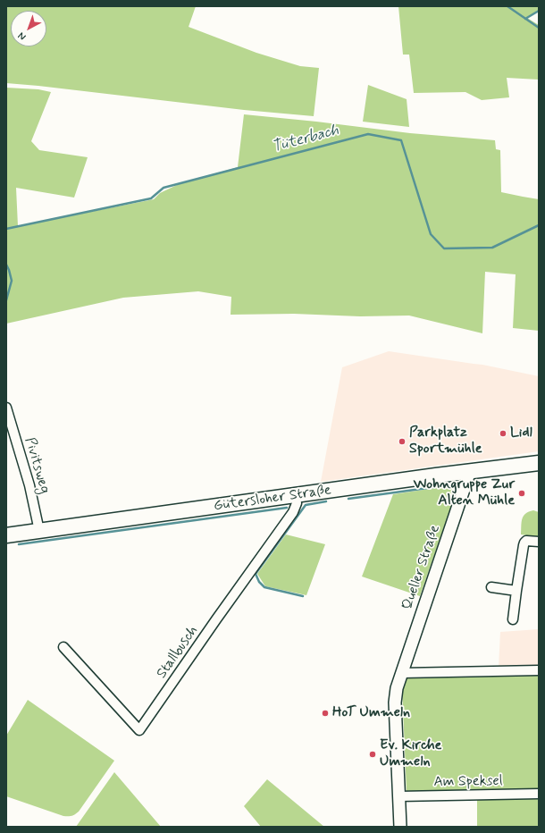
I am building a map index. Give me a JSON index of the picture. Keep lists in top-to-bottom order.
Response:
{
  "streets": {
    "main road": ["Gütersloher Straße"],
    "street": [
      "Pivitsweg",
      "Queller Straße",
      "Stallbusch",
      "Am Speksel"
    ]
  },
  "crossings": [
    ["Pivitsweg", "Gütersloher Straße"],
    ["Gütersloher Straße", "Queller Straße"],
    ["Gütersloher Straße", "Stallbusch"],
    ["Queller Straße", "Am Speksel"]
  ],
  "water": ["Tüterbach"],
  "places": [
    "Lidl",
    "Parkplatz Sportmühle",
    "Wohngruppe Zur Alten Mühle",
    "HoT Ummeln",
    "Ev. Kirche Ummeln"
  ],
  "north": "bottom left"
}
